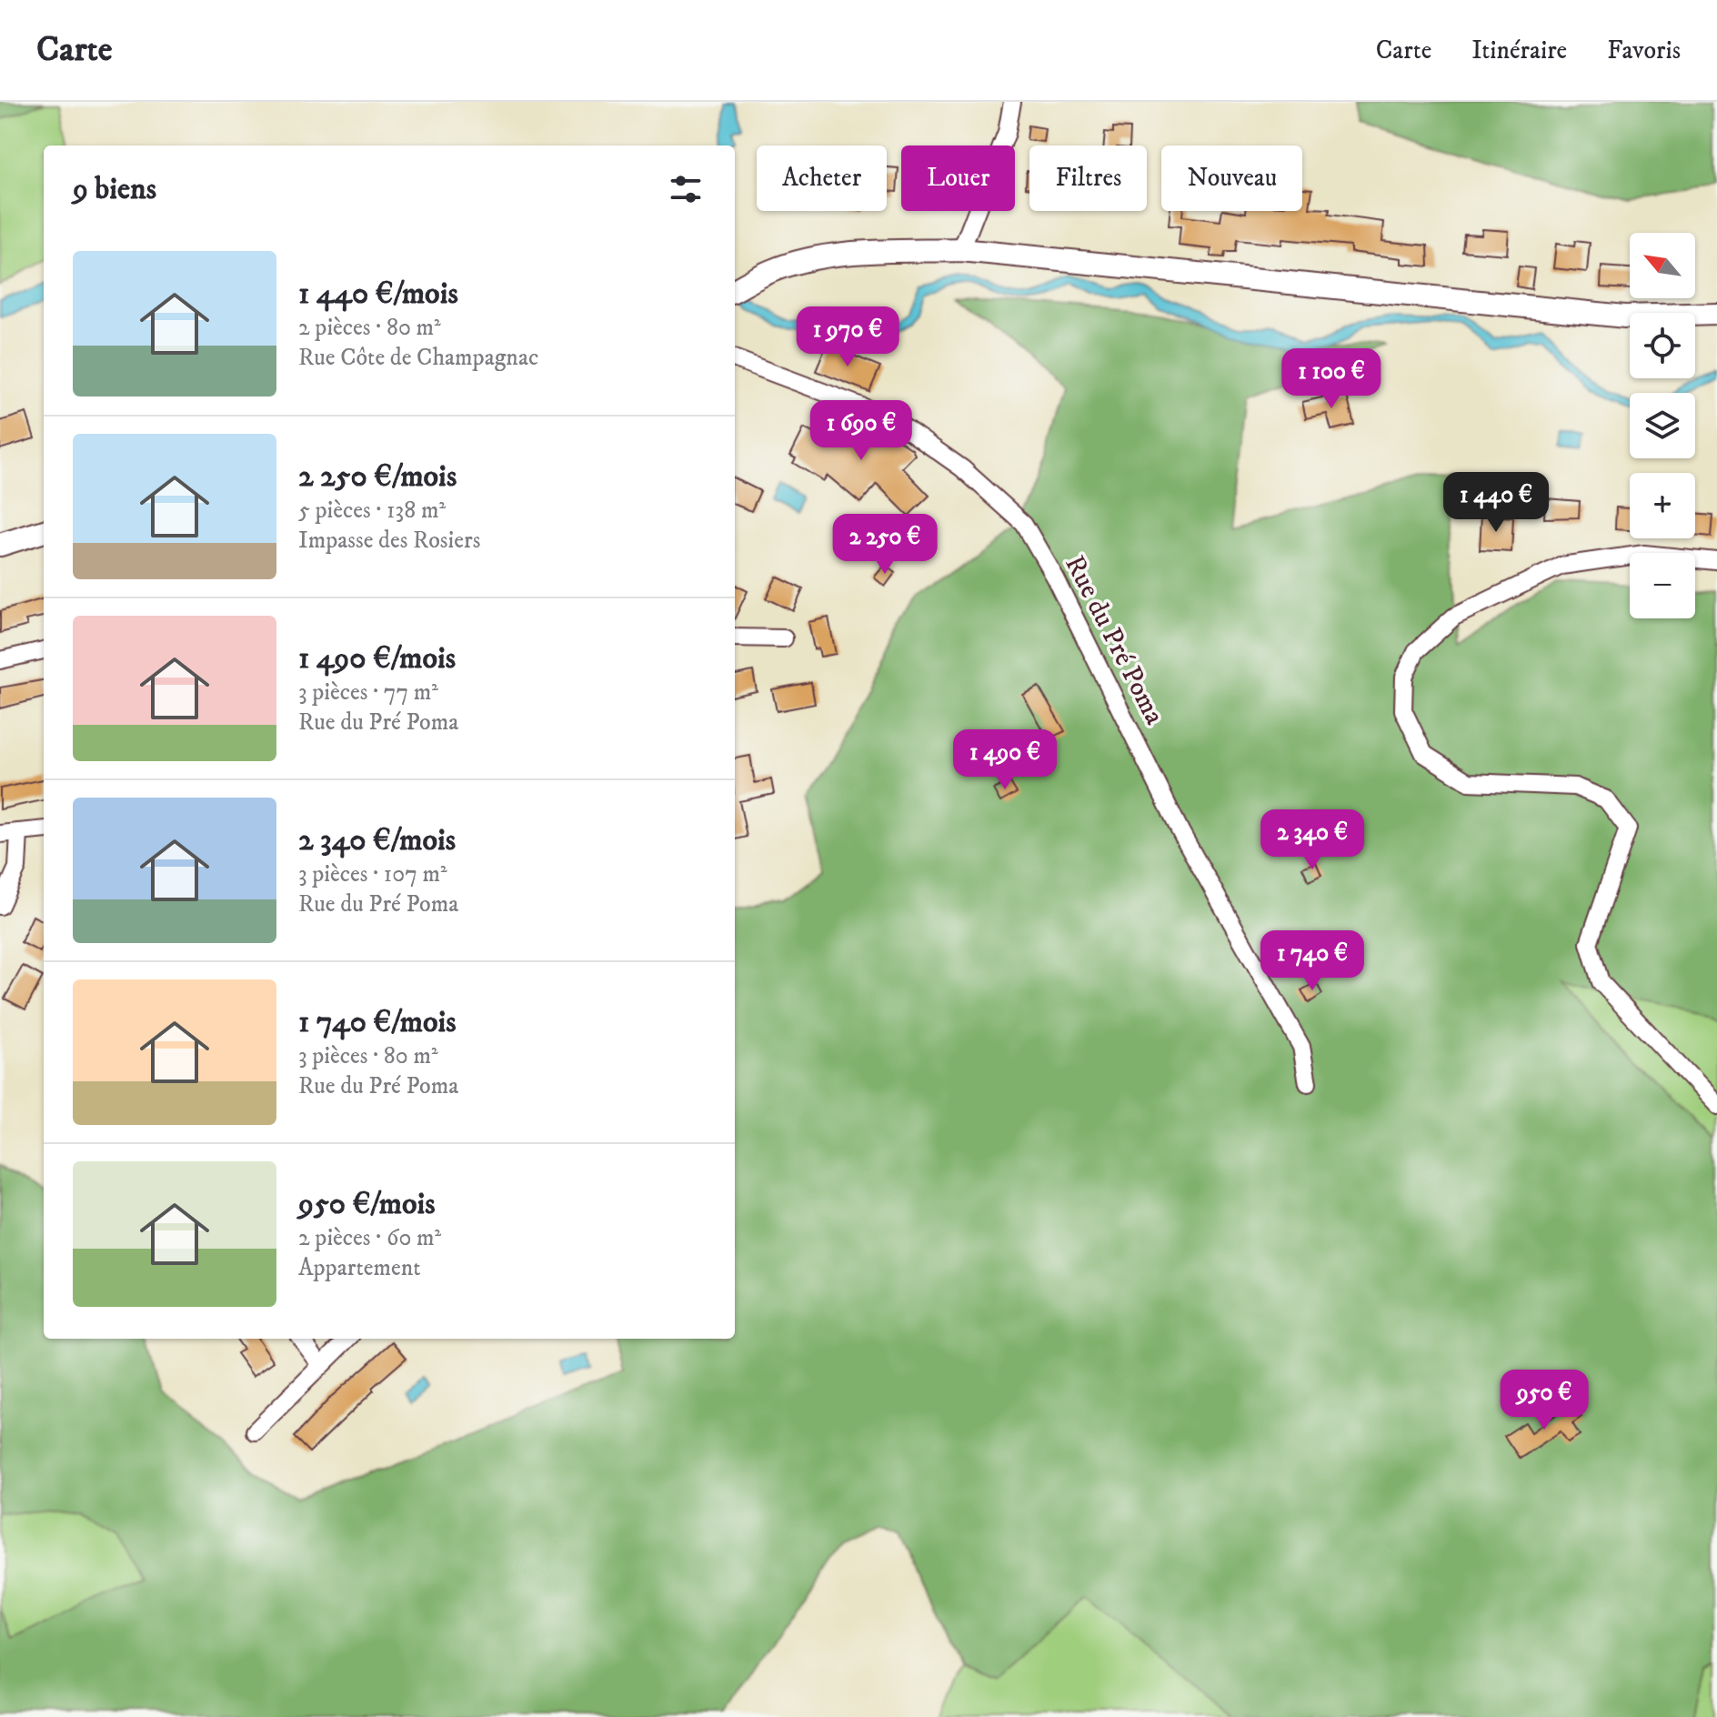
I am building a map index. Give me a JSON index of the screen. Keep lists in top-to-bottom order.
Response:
{
  "streets": {
    "street": ["Rue du Pré Poma"]
  },
  "north": "top left",
  "page": {
    "header": "Carte",
    "nav": ["Carte", "Itinéraire", "Favoris"],
    "chip": [
      "Acheter",
      "Louer",
      "Filtres",
      "Nouveau"
    ],
    "heading": "9 biens",
    "map_buttons": ["+", "−"],
    "list": [
      {
        "name": "1 440 €/mois",
        "note": "2 pièces · 80 m² · Rue Côte de Champagnac"
      },
      {
        "name": "2 250 €/mois",
        "note": "5 pièces · 138 m² · Impasse des Rosiers"
      },
      {
        "name": "1 490 €/mois",
        "note": "3 pièces · 77 m² · Rue du Pré Poma"
      },
      {
        "name": "2 340 €/mois",
        "note": "3 pièces · 107 m² · Rue du Pré Poma"
      },
      {
        "name": "1 740 €/mois",
        "note": "3 pièces · 80 m² · Rue du Pré Poma"
      },
      {
        "name": "950 €/mois",
        "note": "2 pièces · 60 m² · Appartement"
      }
    ],
    "price": [
      "1 970 €",
      "1 100 €",
      "1 690 €",
      "1 440 €",
      "2 250 €",
      "1 490 €",
      "2 340 €",
      "1 740 €",
      "950 €"
    ]
  }
}
